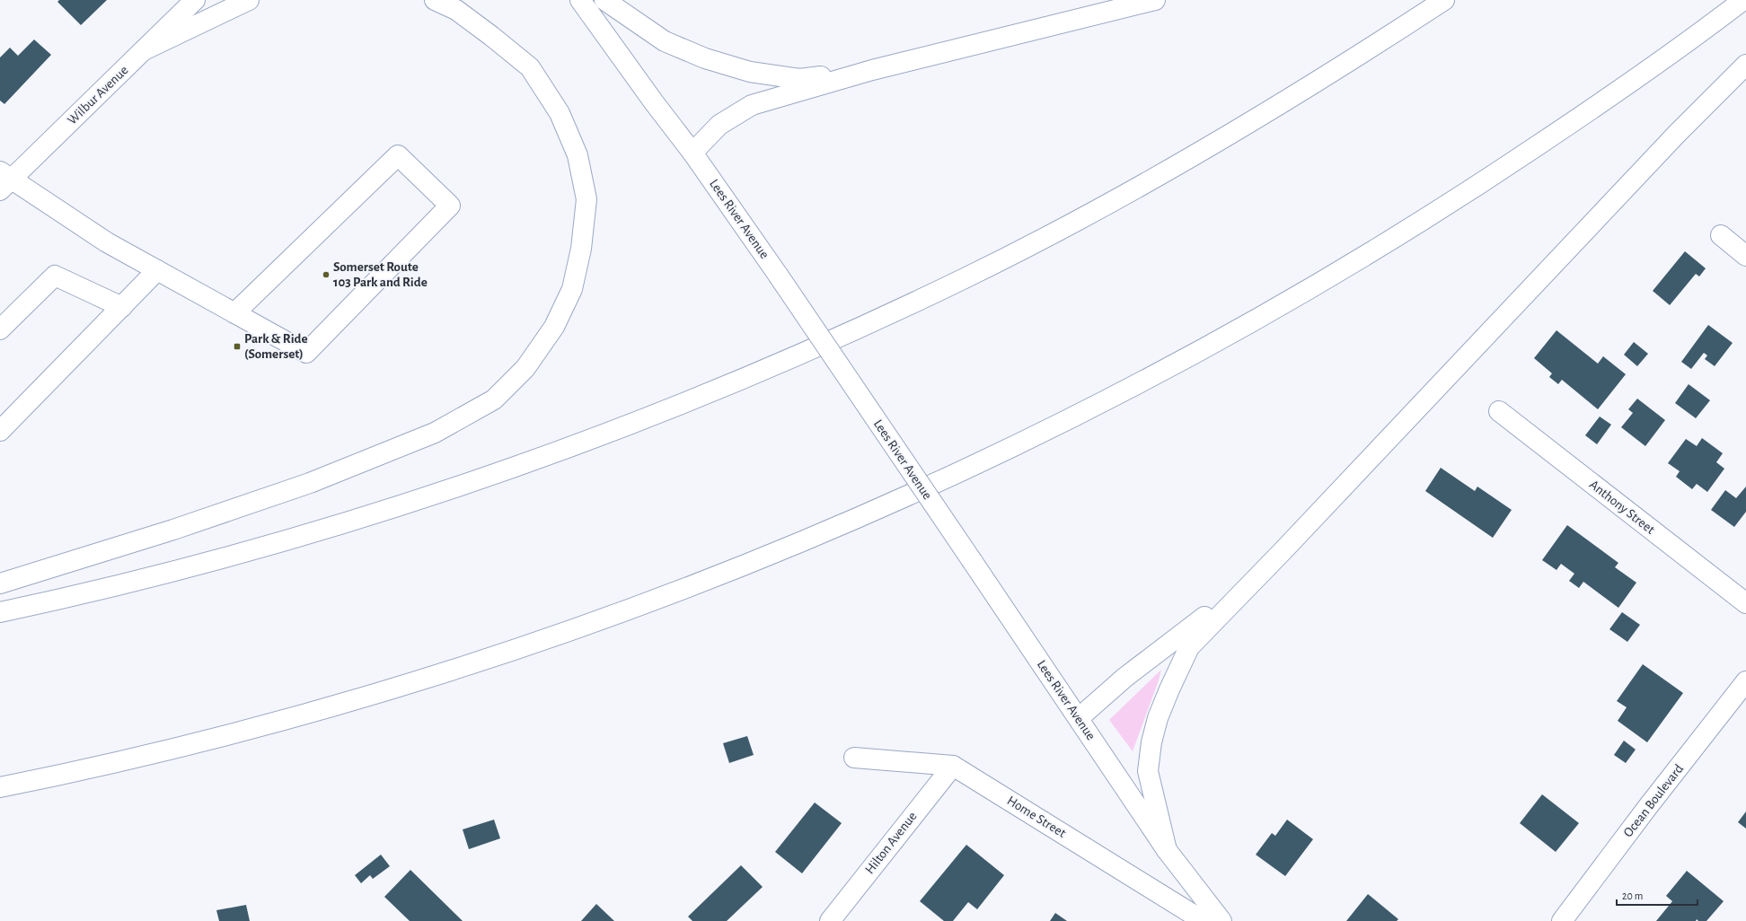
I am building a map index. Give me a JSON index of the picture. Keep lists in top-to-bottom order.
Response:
{
  "streets": {
    "main road": [
      "Wilbur Avenue",
      "Lees River Avenue",
      "Anthony Street",
      "Ocean Boulevard",
      "Home Street",
      "Hilton Avenue"
    ]
  },
  "crossings": [
    ["Home Street", "Hilton Avenue"]
  ],
  "places": {
    "other": ["Somerset Route 103 Park and Ride"],
    "transit": ["Park & Ride (Somerset)"]
  },
  "scale_bar": "20 m"
}
